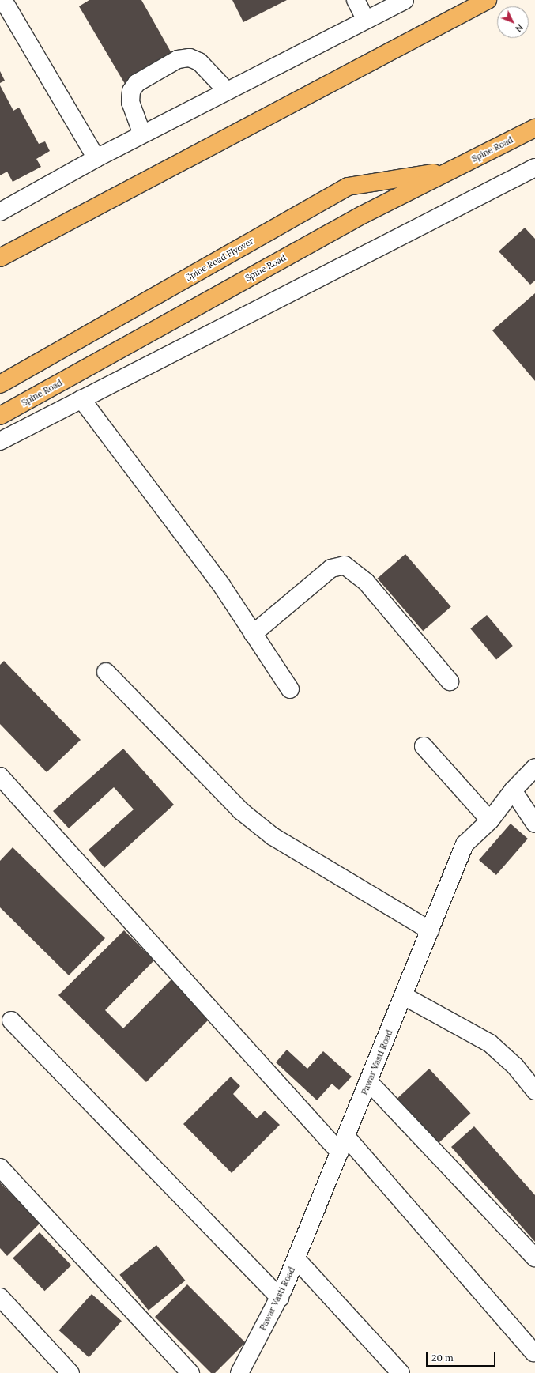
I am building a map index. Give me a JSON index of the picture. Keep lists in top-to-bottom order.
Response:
{
  "streets": {
    "main road": ["Spine Road", "Spine Road Flyover"],
    "street": ["Pawar Vasti Road"]
  },
  "crossings": [
    ["Spine Road", "Spine Road Flyover"]
  ],
  "scale_bar": "20 m",
  "north": "bottom right"
}
